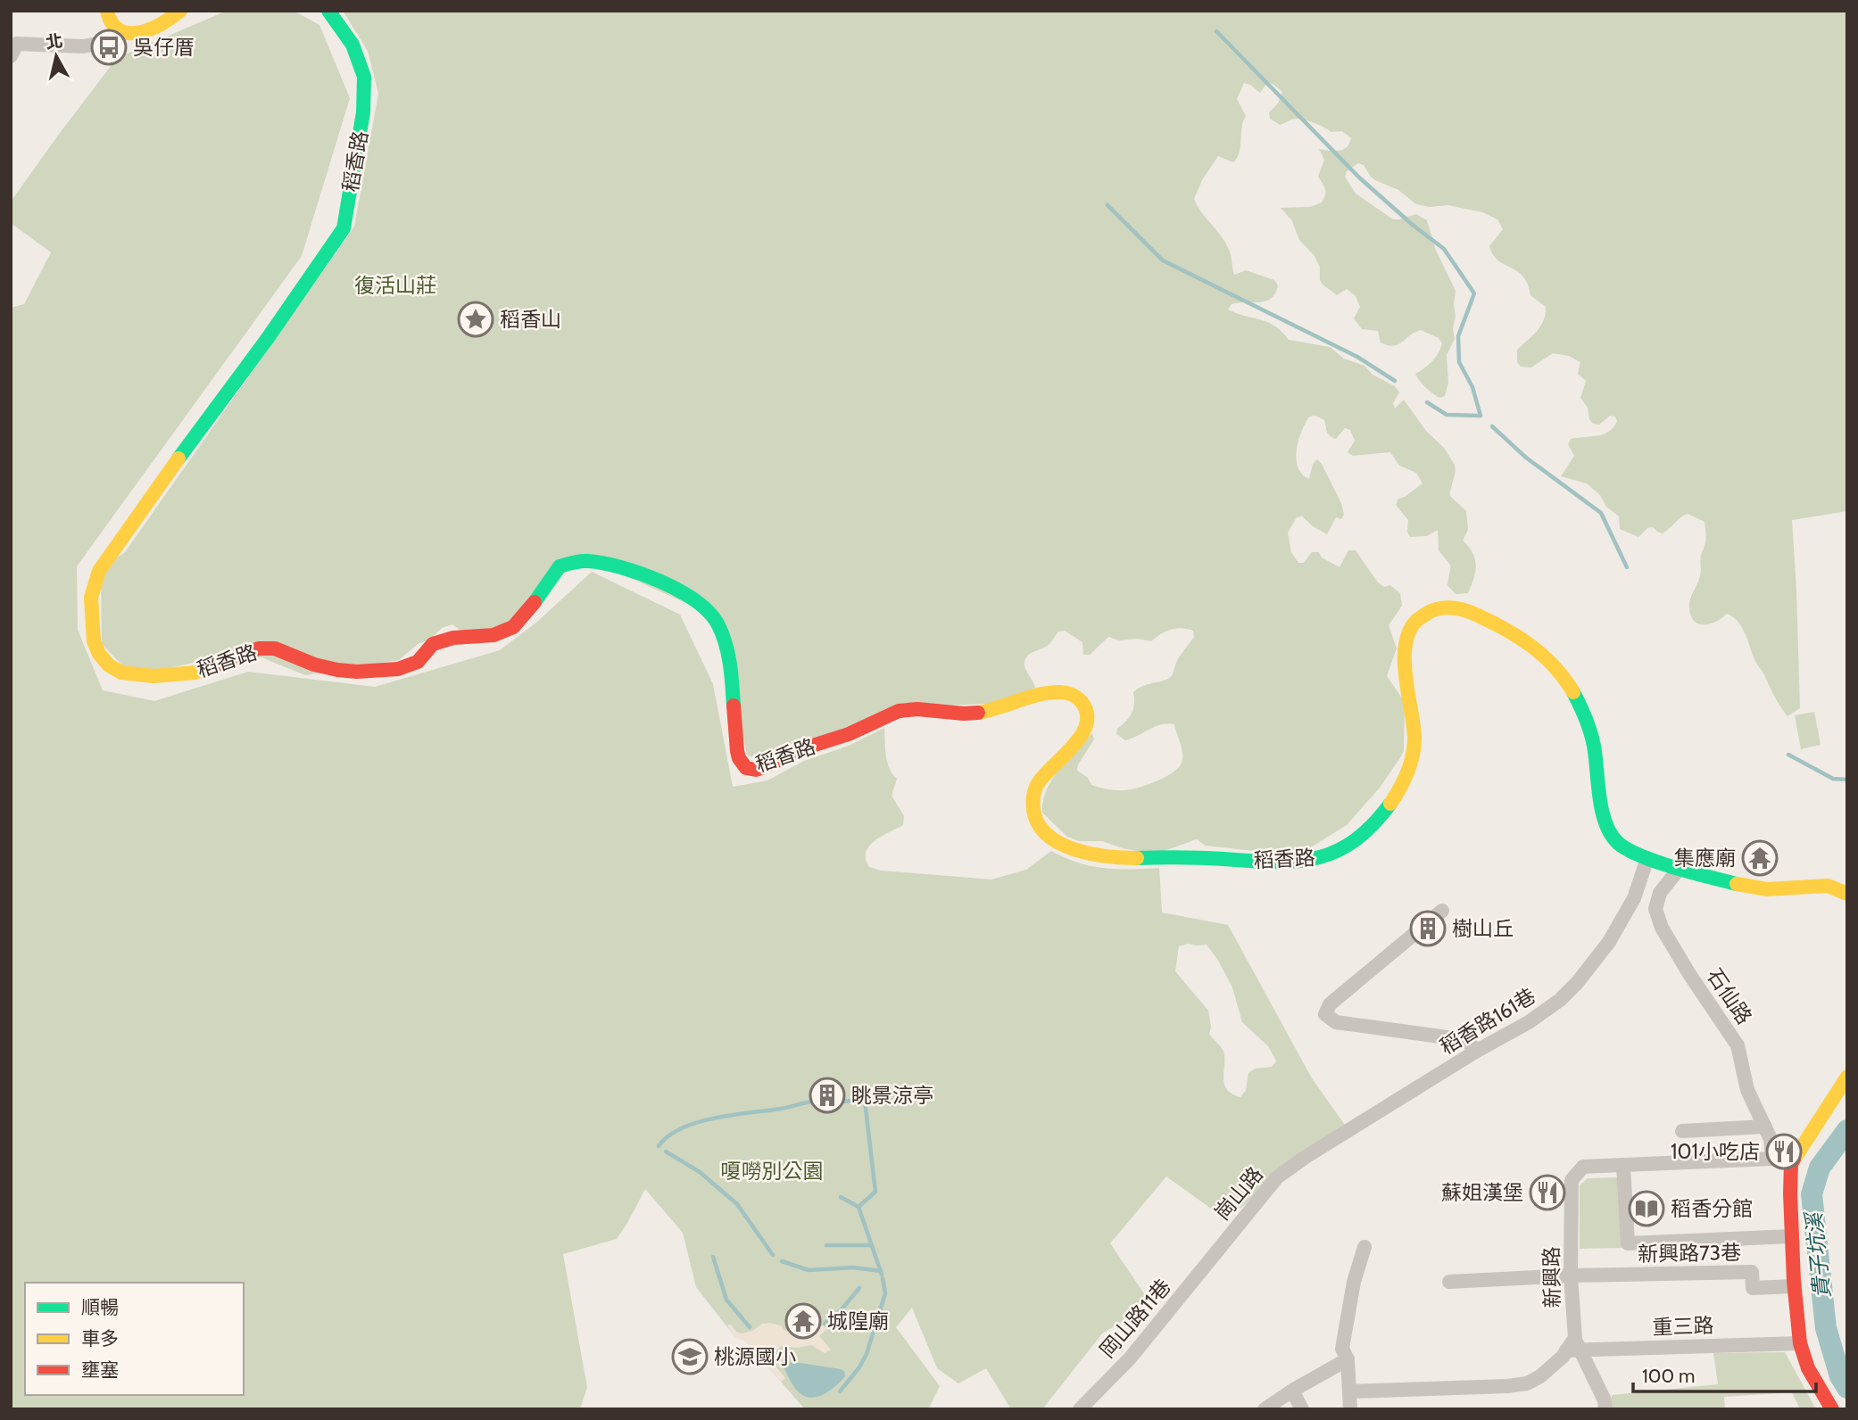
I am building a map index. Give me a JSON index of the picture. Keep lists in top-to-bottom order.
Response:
{
  "streets": {
    "street": [
      "稻香路",
      "石仙路",
      "稻香路161巷",
      "崗山路",
      "新興路73巷",
      "新興路",
      "岡山路11巷",
      "重三路"
    ]
  },
  "crossings": [
    ["稻香路", "石仙路"],
    ["稻香路", "稻香路161巷"],
    ["石仙路", "新興路"],
    ["稻香路161巷", "崗山路"],
    ["崗山路", "岡山路11巷"],
    ["新興路73巷", "新興路"],
    ["新興路", "重三路"]
  ],
  "water": ["貴子坑溪"],
  "parks": ["復活山莊", "嗄嘮別公園"],
  "places": {
    "bus stop": ["吳仔厝"],
    "place": ["稻香山"],
    "temple": ["集應廟", "城隍廟"],
    "building": ["樹山丘", "眺景涼亭"],
    "restaurant": ["101小吃店", "蘇姐漢堡"],
    "library": ["稻香分館"],
    "school or university": ["桃源國小"]
  },
  "legend": ["順暢", "車多", "壅塞"],
  "scale_bar": "100 m",
  "north": "top"
}
